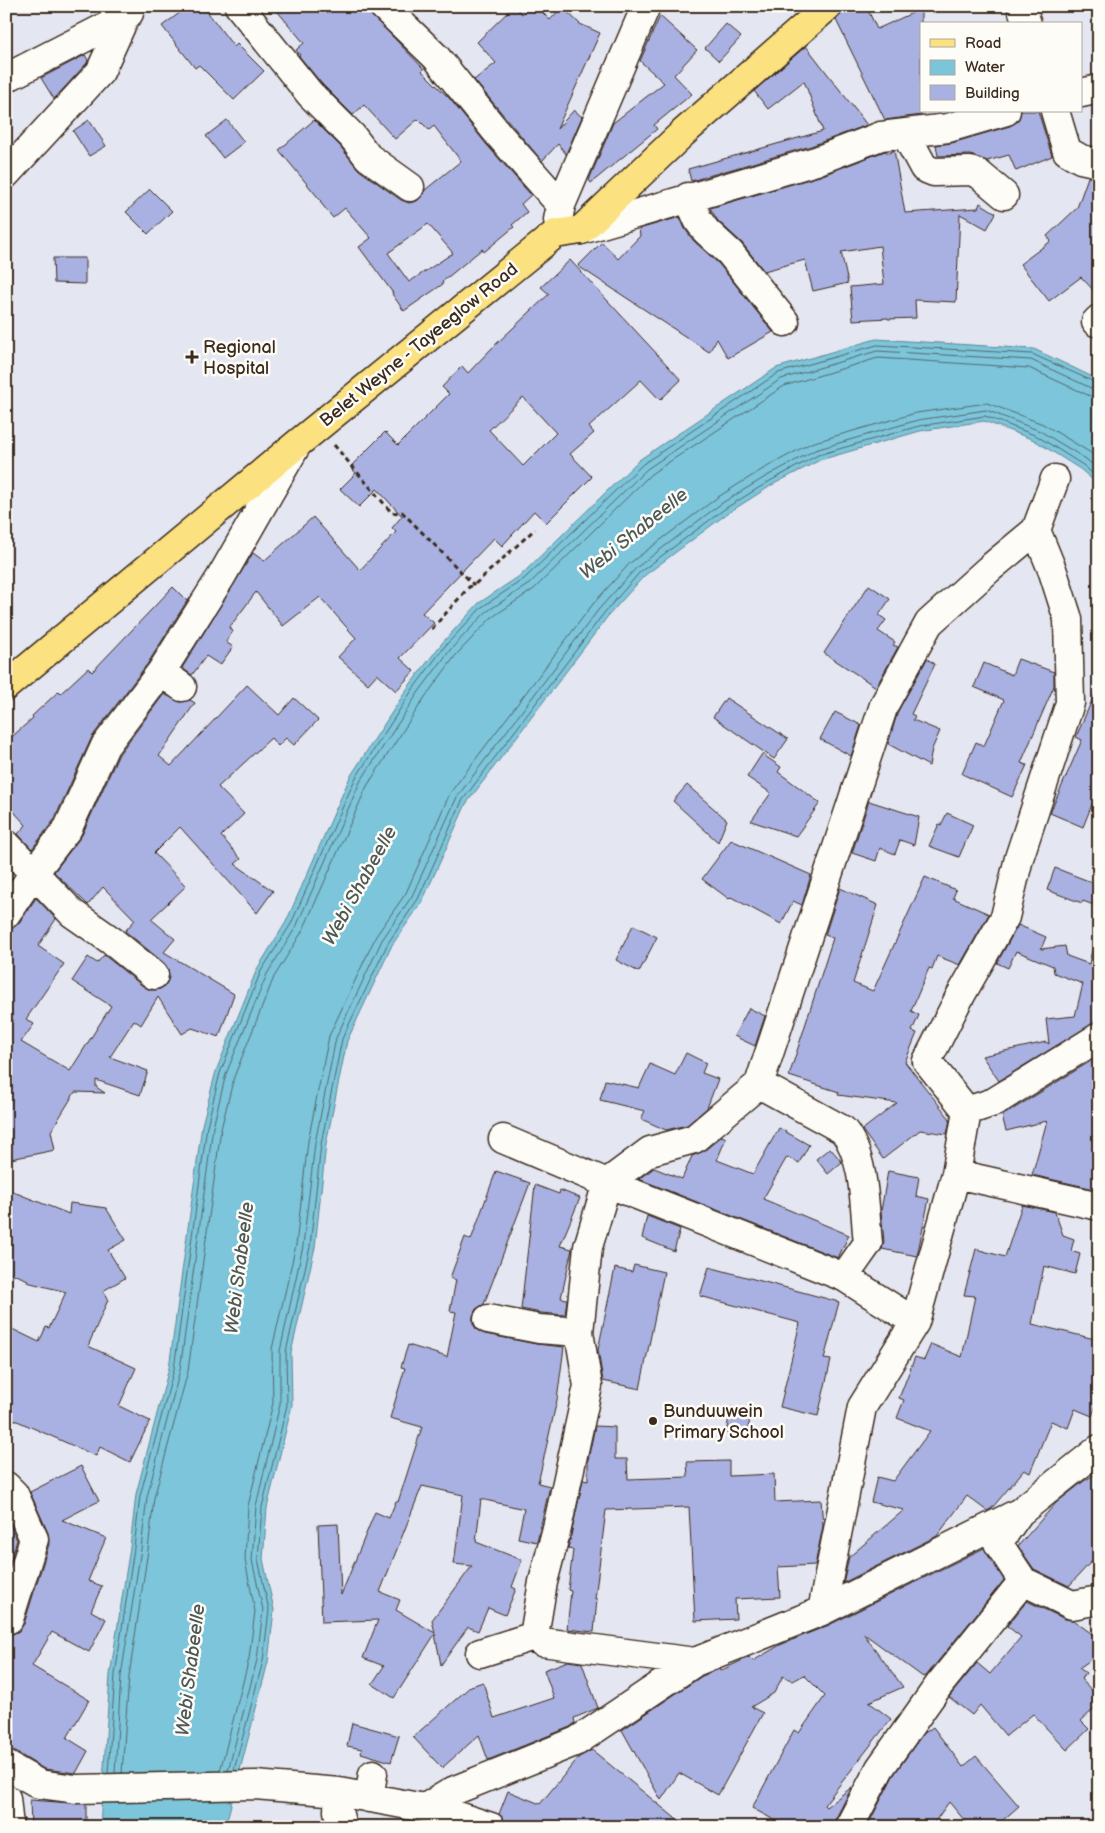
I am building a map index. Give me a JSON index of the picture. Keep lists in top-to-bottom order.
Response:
{
  "streets": {
    "main road": ["Belet Weyne - Tayeeglow Road"]
  },
  "water": ["Webi Shabeelle"],
  "places": {
    "health": ["Regional Hospital"],
    "other": ["Bunduuwein Primary School"]
  },
  "legend": ["Road", "Water", "Building"]
}
